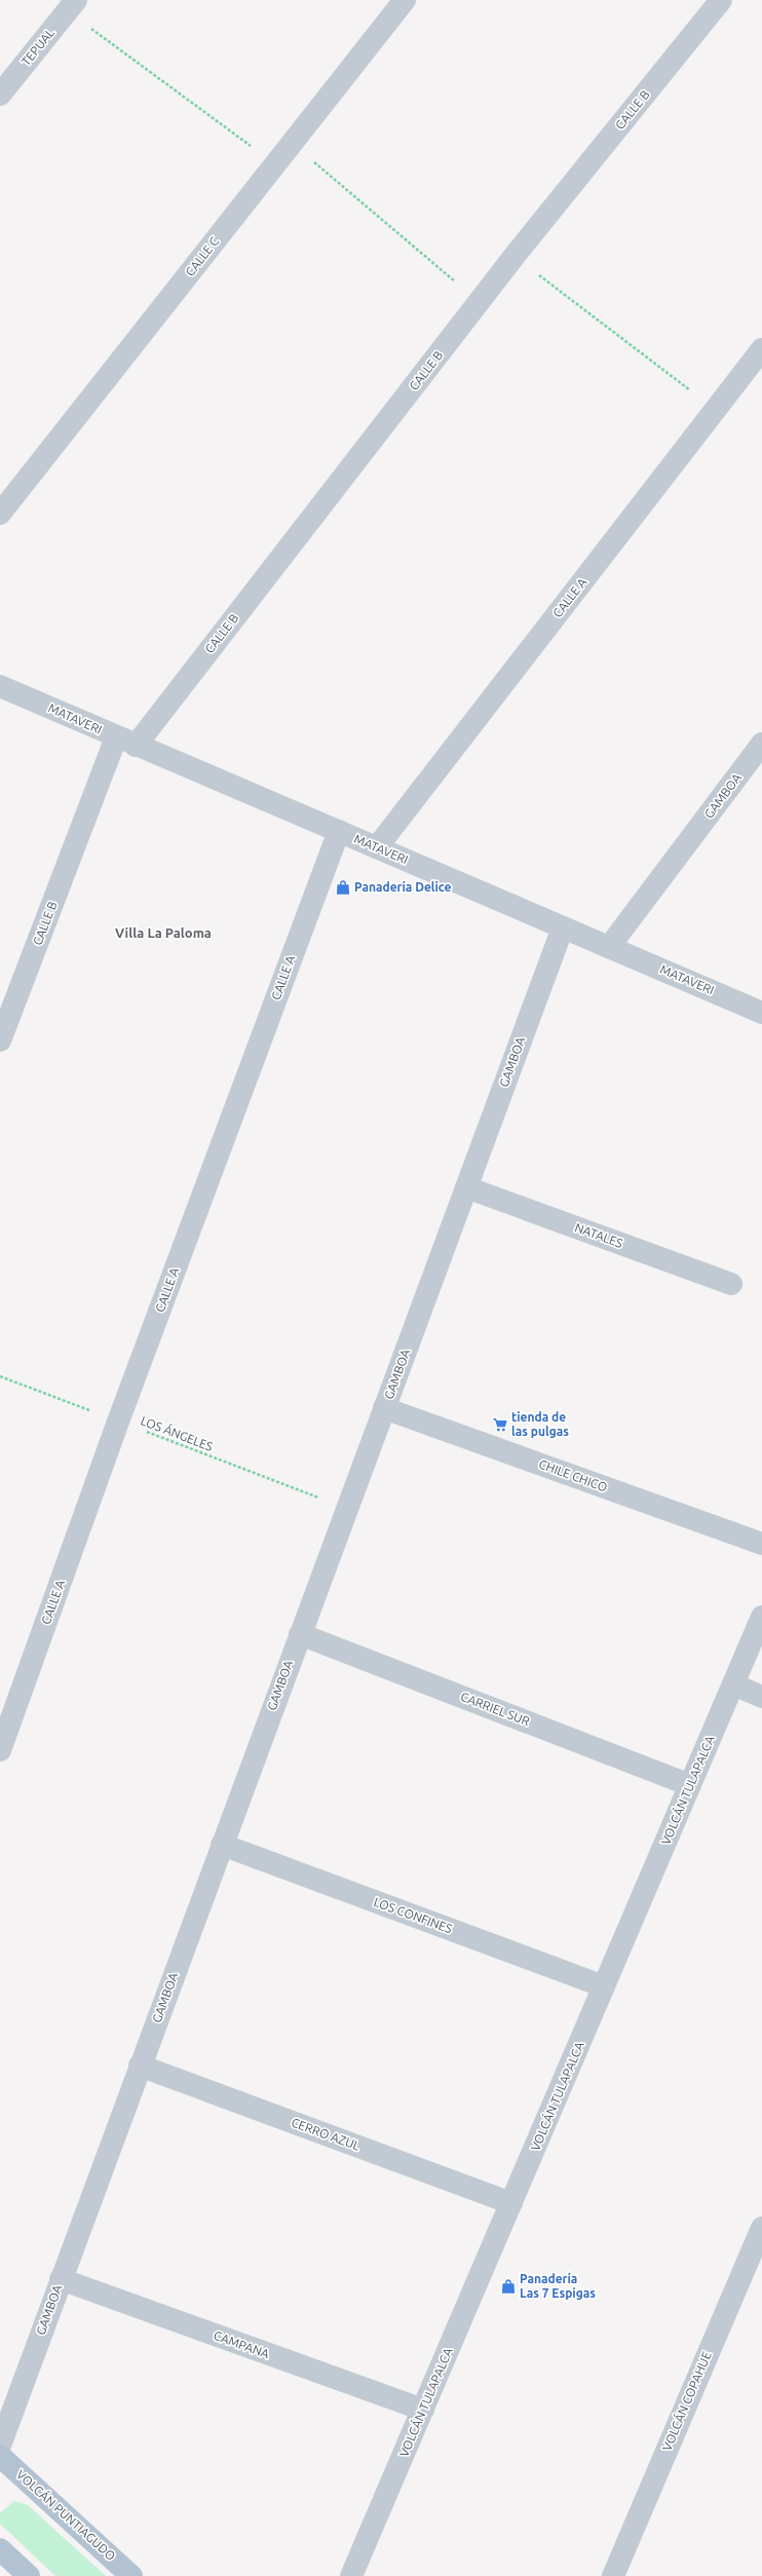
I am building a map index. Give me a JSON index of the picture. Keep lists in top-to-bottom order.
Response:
{
  "streets": {
    "main road": ["VOLCÁN PUNTIAGUDO"],
    "street": [
      "TEPUAL",
      "CALLE B",
      "CALLE C",
      "CALLE A",
      "MATAVERI",
      "GAMBOA",
      "NATALES",
      "CHILE CHICO",
      "CARRIEL SUR",
      "VOLCÁN TULAPALCA",
      "LOS CONFINES",
      "CERRO AZUL",
      "CAMPANA",
      "VOLCÁN COPAHUE"
    ],
    "path": ["LOS ÁNGELES"]
  },
  "crossings": [
    ["CALLE B", "MATAVERI"],
    ["CALLE A", "MATAVERI"],
    ["CALLE A", "LOS ÁNGELES"],
    ["MATAVERI", "GAMBOA"],
    ["GAMBOA", "NATALES"],
    ["GAMBOA", "LOS ÁNGELES"],
    ["GAMBOA", "CHILE CHICO"],
    ["GAMBOA", "CARRIEL SUR"],
    ["GAMBOA", "LOS CONFINES"],
    ["GAMBOA", "CERRO AZUL"],
    ["GAMBOA", "CAMPANA"],
    ["CARRIEL SUR", "VOLCÁN TULAPALCA"],
    ["VOLCÁN TULAPALCA", "LOS CONFINES"],
    ["VOLCÁN TULAPALCA", "CERRO AZUL"],
    ["VOLCÁN TULAPALCA", "CAMPANA"]
  ],
  "districts": ["Villa La Paloma"],
  "places": {
    "shop": ["Panadería Delice", "Panadería Las 7 Espigas"],
    "supermarket": ["tienda de las pulgas"]
  }
}
